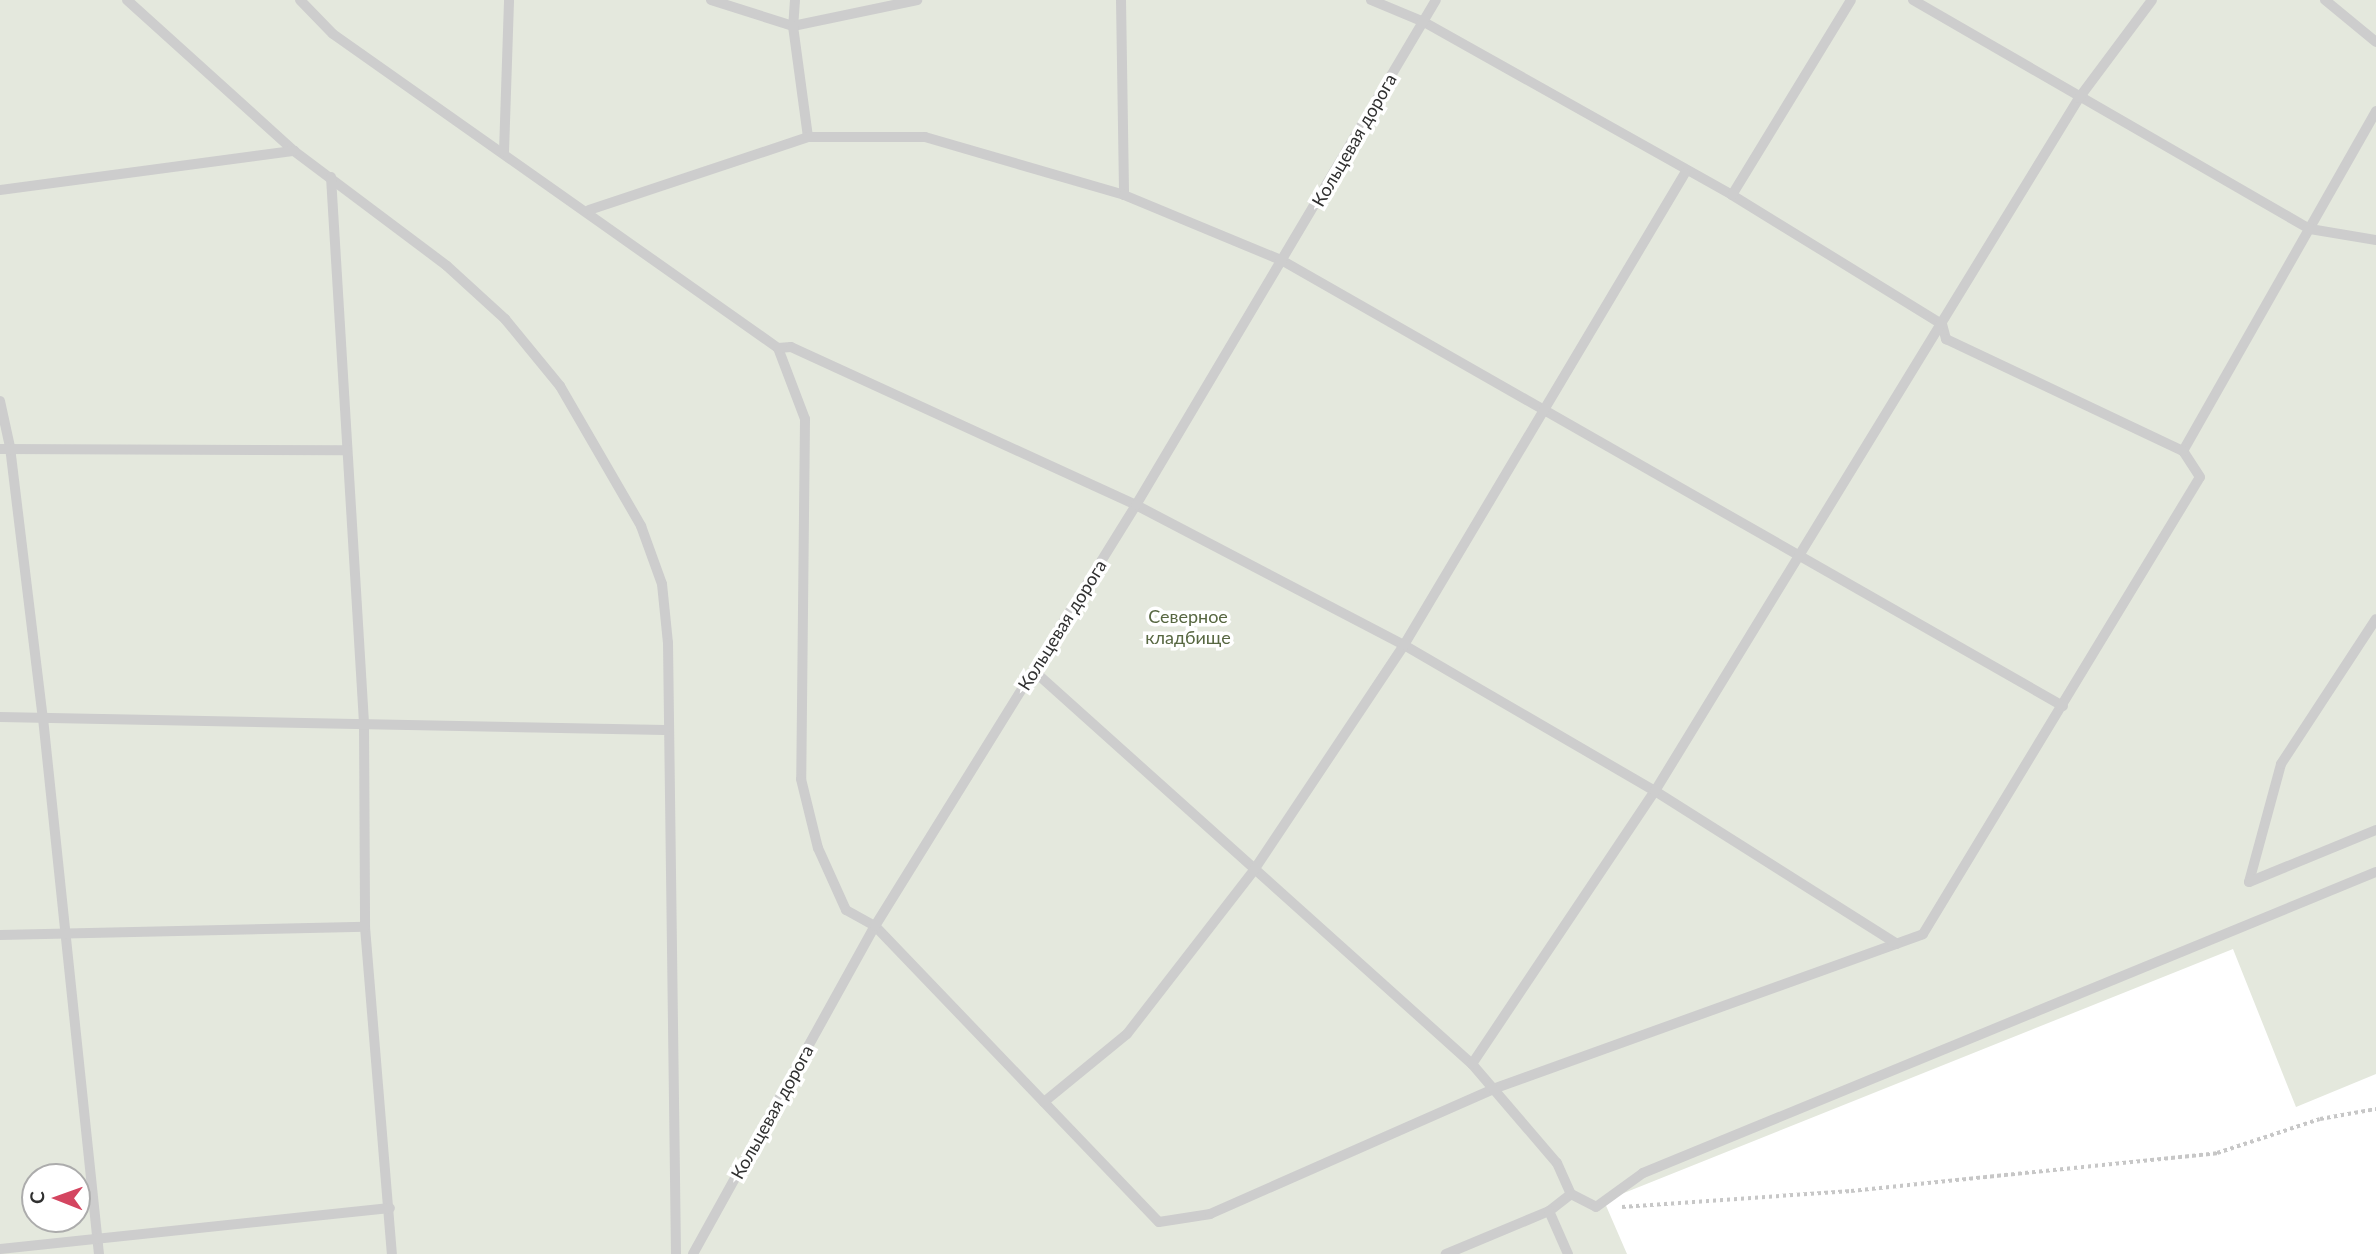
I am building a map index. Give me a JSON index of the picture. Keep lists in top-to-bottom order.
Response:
{
  "streets": {
    "lane": ["Кольцевая дорога"]
  },
  "parks": ["Северное кладбище"],
  "north": "left"
}
